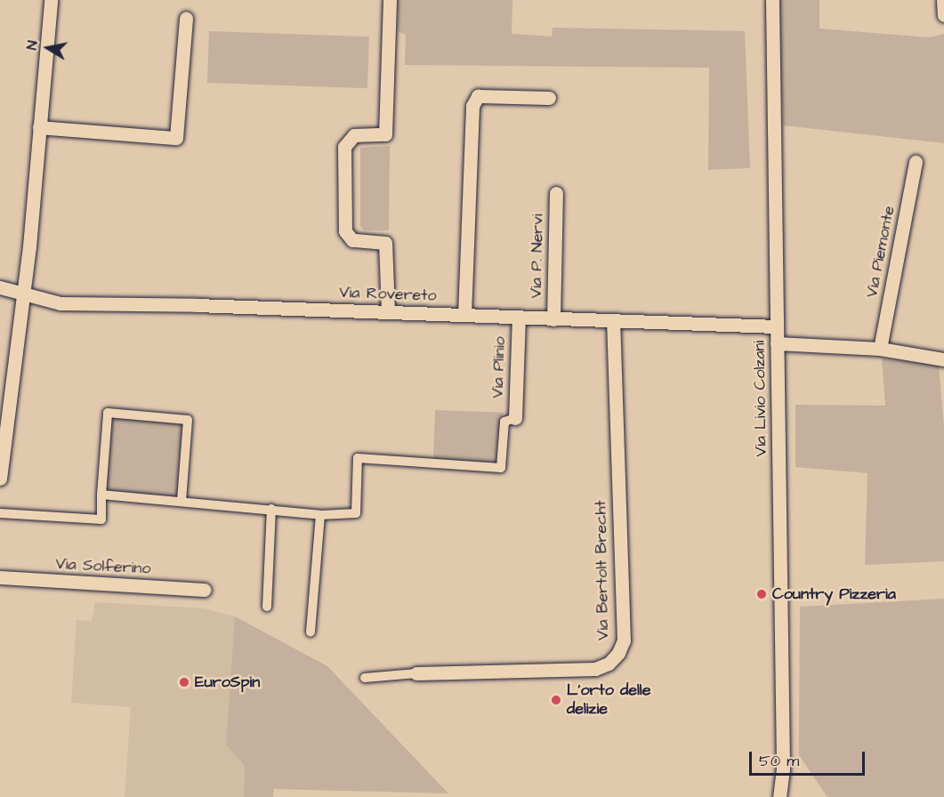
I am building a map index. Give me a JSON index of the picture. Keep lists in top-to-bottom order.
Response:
{
  "streets": {
    "street": [
      "Via Piemonte",
      "Via P. Nervi",
      "Via Rovereto",
      "Via Plinio",
      "Via Livio Colzani",
      "Via Solferino",
      "Via Bertolt Brecht"
    ]
  },
  "crossings": [
    ["Via P. Nervi", "Via Rovereto"],
    ["Via Rovereto", "Via Plinio"],
    ["Via Rovereto", "Via Livio Colzani"],
    ["Via Rovereto", "Via Bertolt Brecht"]
  ],
  "places": ["Country Pizzeria", "EuroSpin", "L'orto delle delizie"],
  "scale_bar": "50 m",
  "north": "left"
}
